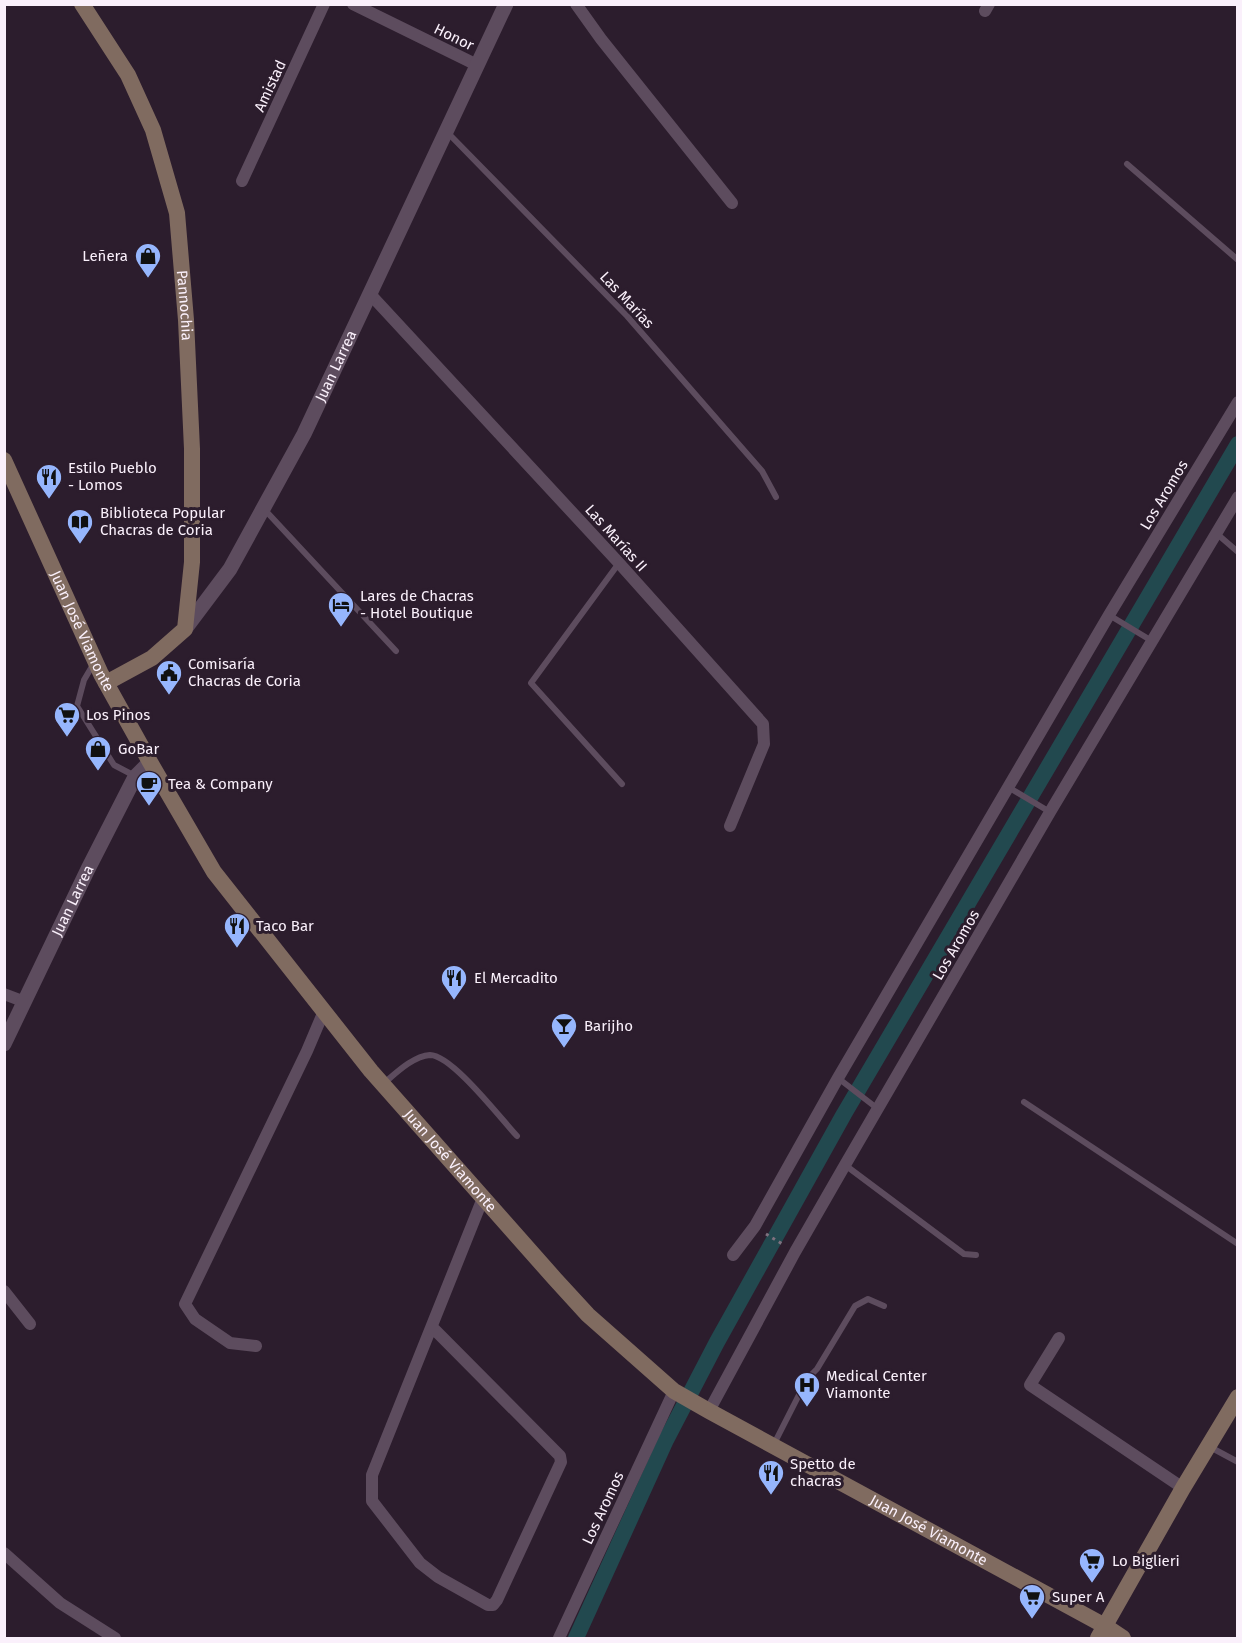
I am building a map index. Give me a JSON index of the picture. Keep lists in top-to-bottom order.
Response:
{
  "streets": {
    "main road": ["Pannochia", "Juan Larrea", "Juan José Viamonte"],
    "street": [
      "Honor",
      "Amistad",
      "Los Aromos",
      "Las Marías II"
    ],
    "lane": ["Las Marías"]
  },
  "crossings": [
    ["Honor", "Juan Larrea"],
    ["Las Marías", "Juan Larrea"],
    ["Pannochia", "Juan Larrea"],
    ["Juan Larrea", "Las Marías II"],
    ["Juan Larrea", "Juan José Viamonte"],
    ["Los Aromos", "Juan José Viamonte"]
  ],
  "places": {
    "shop": ["Leñera", "GoBar"],
    "restaurant": [
      "Estilo Pueblo - Lomos",
      "Taco Bar",
      "El Mercadito",
      "Spetto de chacras"
    ],
    "library": ["Biblioteca Popular Chacras de Coria"],
    "hotel": ["Lares de Chacras - Hotel Boutique"],
    "public building": ["Comisaría Chacras de Coria"],
    "supermarket": ["Los Pinos", "Lo Biglieri", "Super A"],
    "cafe": ["Tea & Company"],
    "bar": ["Barijho"],
    "hospital": ["Medical Center Viamonte"]
  }
}
